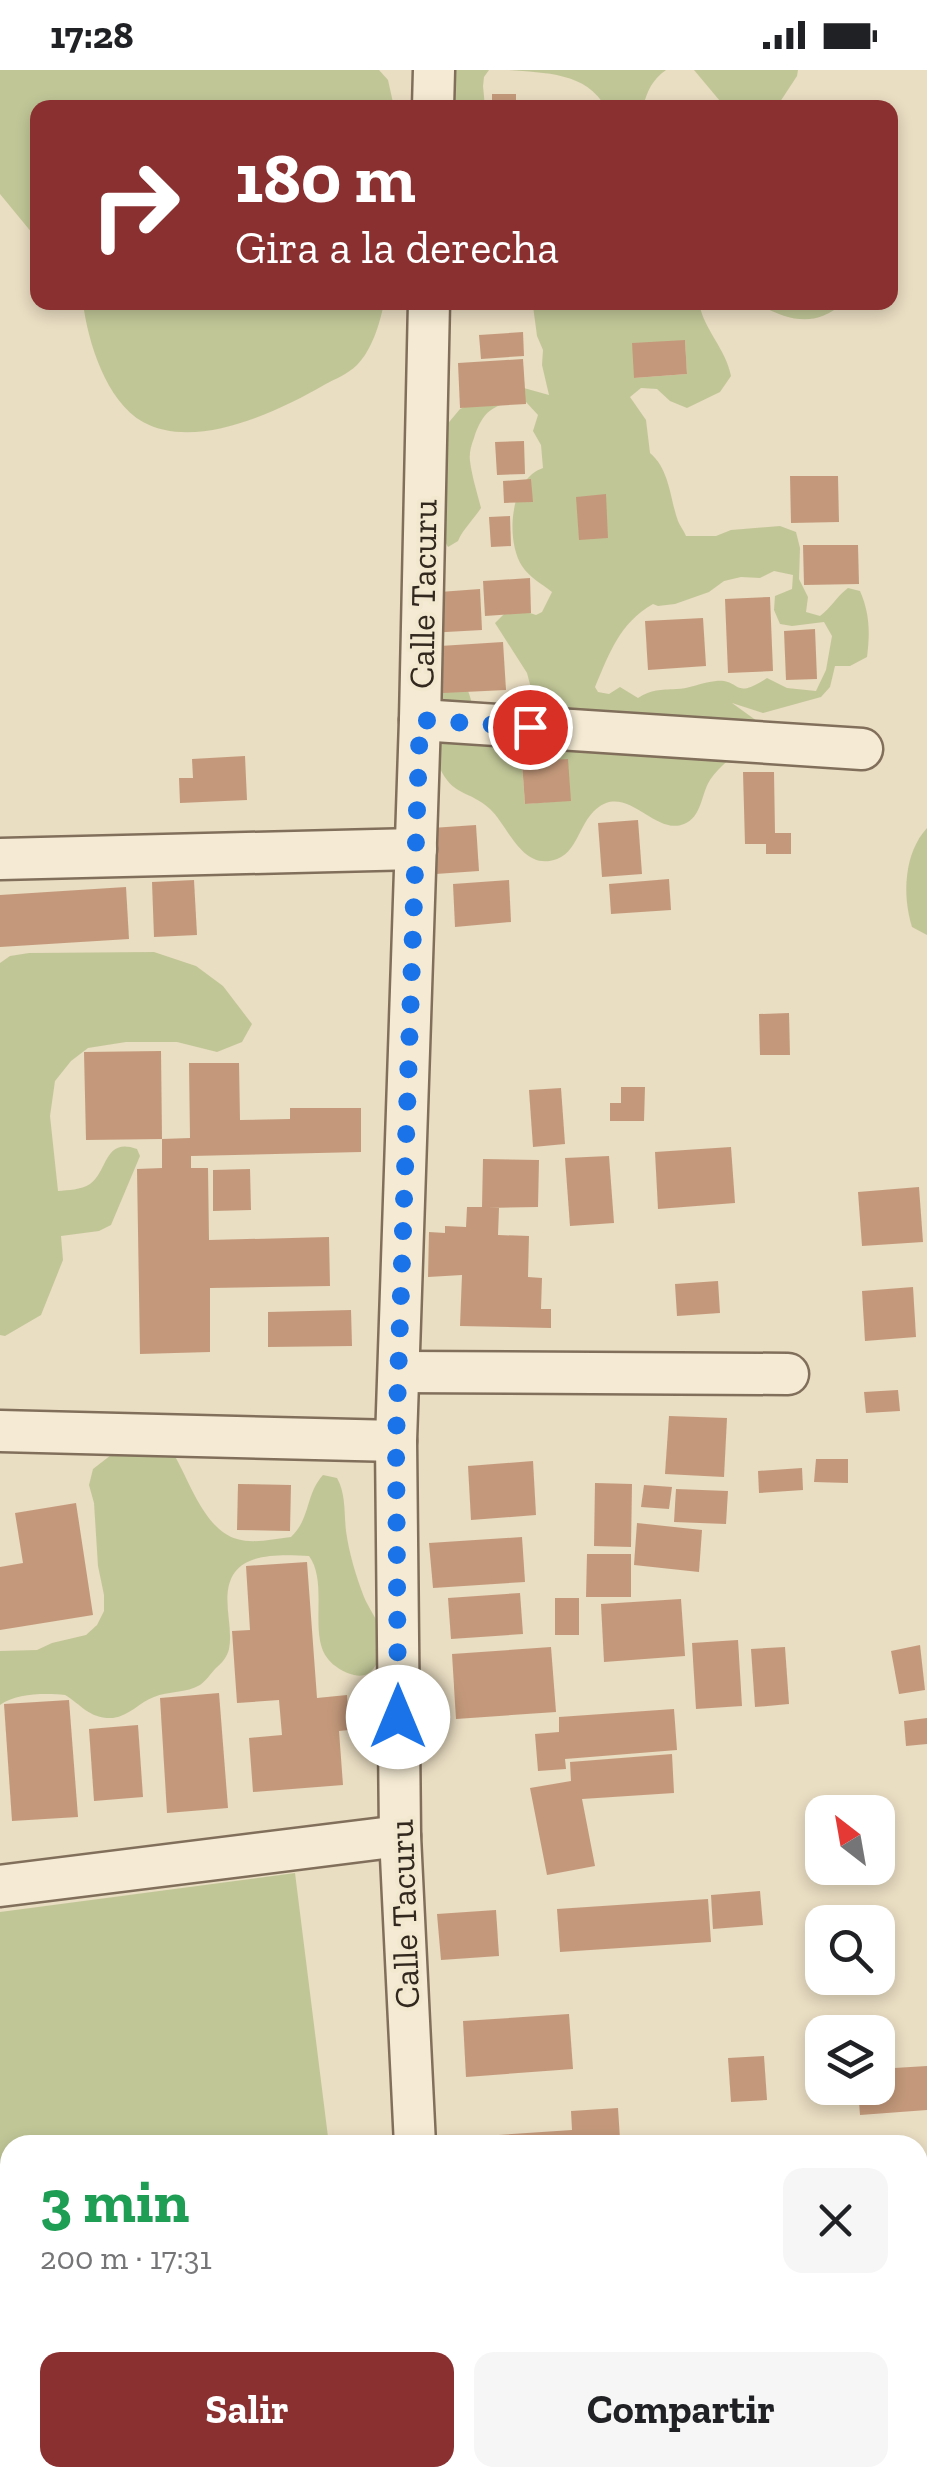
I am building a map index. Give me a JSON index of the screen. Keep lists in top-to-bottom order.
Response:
{
  "streets": {
    "street": ["Calle Tacuru"]
  },
  "north": "top left",
  "page": {
    "status": "17:28",
    "turn": ["180 m", "Gira a la derecha"],
    "heading": ["3 min", "200 m · 17:31"],
    "buttons": ["Salir", "Compartir"]
  }
}
